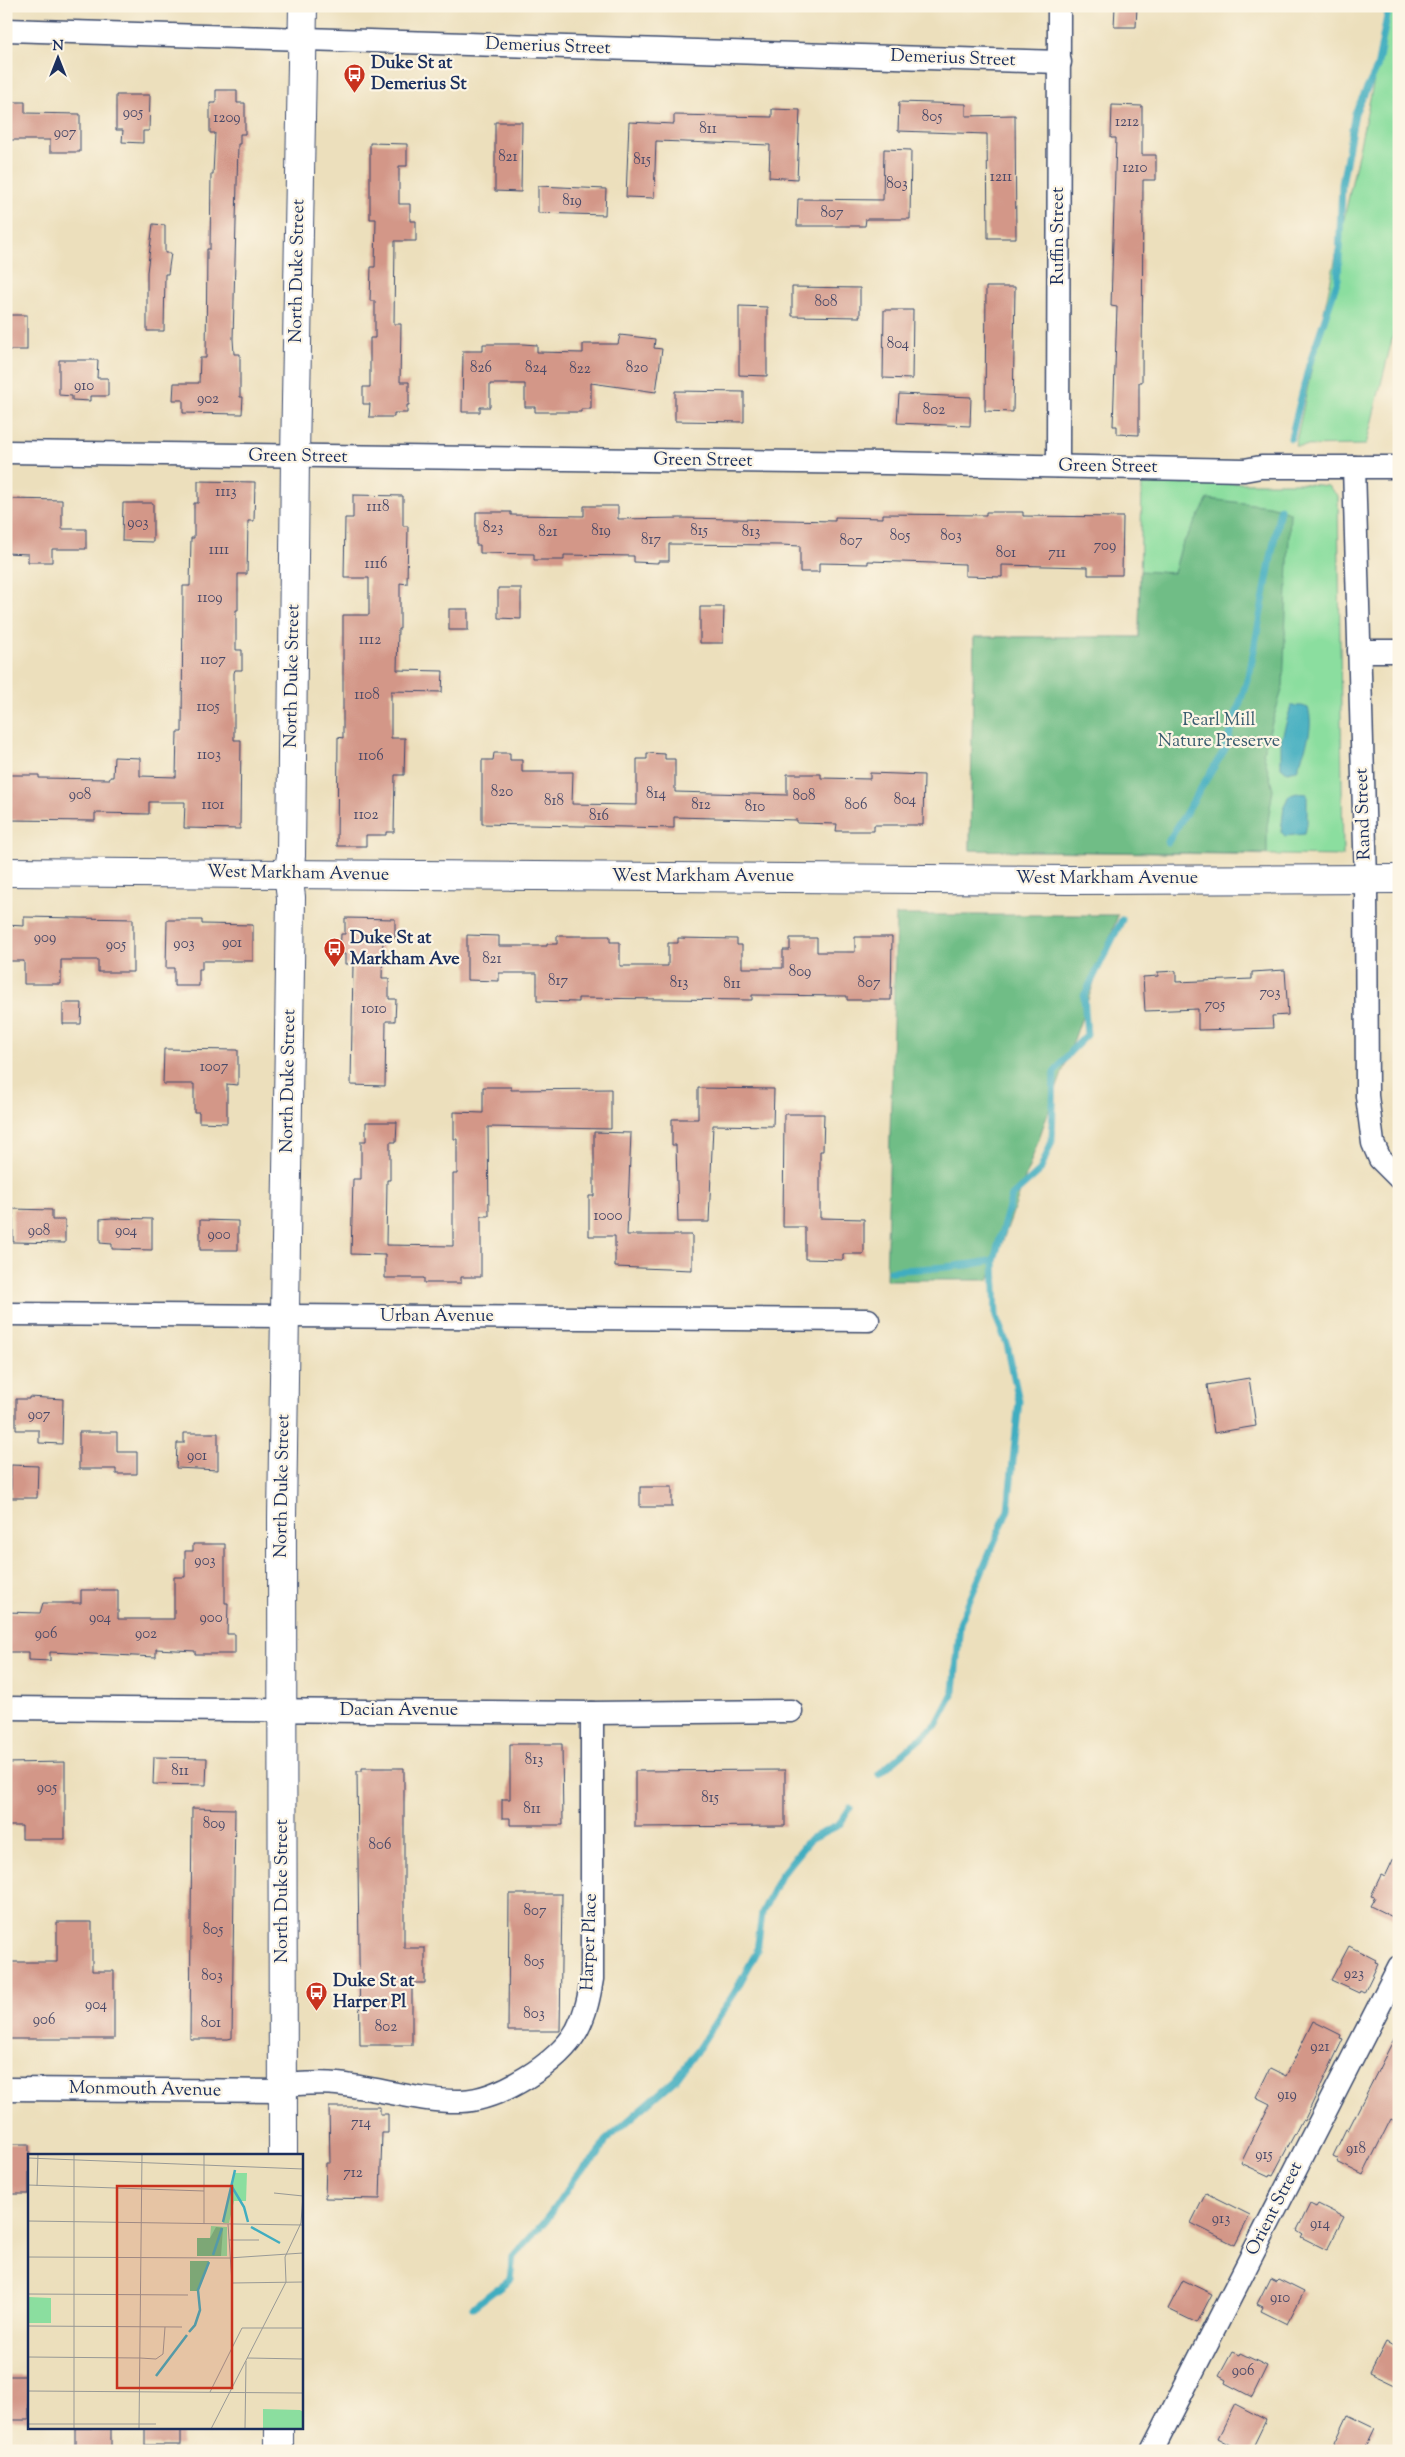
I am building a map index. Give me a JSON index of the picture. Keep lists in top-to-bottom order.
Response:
{
  "streets": {
    "main road": ["North Duke Street", "West Markham Avenue"],
    "street": [
      "Demerius Street",
      "Ruffin Street",
      "Green Street",
      "Rand Street",
      "Urban Avenue",
      "Dacian Avenue",
      "Harper Place",
      "Monmouth Avenue",
      "Orient Street"
    ]
  },
  "crossings": [
    ["Demerius Street", "Ruffin Street"],
    ["Demerius Street", "North Duke Street"],
    ["Ruffin Street", "Green Street"],
    ["North Duke Street", "Green Street"],
    ["North Duke Street", "West Markham Avenue"],
    ["North Duke Street", "Urban Avenue"],
    ["North Duke Street", "Dacian Avenue"],
    ["North Duke Street", "Harper Place"],
    ["North Duke Street", "Monmouth Avenue"],
    ["Green Street", "Rand Street"],
    ["Rand Street", "West Markham Avenue"],
    ["Dacian Avenue", "Harper Place"],
    ["Harper Place", "Monmouth Avenue"]
  ],
  "parks": ["Pearl Mill Nature Preserve"],
  "places": {
    "bus stop": ["Duke St at Demerius St", "Duke St at Markham Ave", "Duke St at Harper Pl"]
  },
  "house_numbers": [
    "905",
    "805",
    "1209",
    "1212",
    "811",
    "907",
    "821",
    "815",
    "1210",
    "1211",
    "803",
    "819",
    "807",
    "808",
    "804",
    "826",
    "824",
    "820",
    "822",
    "910",
    "902",
    "802",
    "1113",
    "1118",
    "903",
    "823",
    "819",
    "815",
    "821",
    "813",
    "805",
    "803",
    "817",
    "807",
    "709",
    "1111",
    "801",
    "711",
    "1116",
    "1109",
    "1112",
    "1107",
    "1108",
    "1105",
    "1103",
    "1106",
    "820",
    "814",
    "908",
    "808",
    "804",
    "818",
    "1101",
    "812",
    "806",
    "810",
    "1102",
    "816",
    "909",
    "901",
    "903",
    "905",
    "821",
    "809",
    "817",
    "813",
    "807",
    "811",
    "703",
    "705",
    "1010",
    "1007",
    "1000",
    "908",
    "904",
    "900",
    "907",
    "901",
    "903",
    "904",
    "900",
    "906",
    "902",
    "813",
    "811",
    "905",
    "815",
    "811",
    "809",
    "806",
    "807",
    "805",
    "805",
    "923",
    "803",
    "904",
    "803",
    "906",
    "801",
    "802",
    "921",
    "919",
    "714",
    "918",
    "915",
    "712",
    "913",
    "914",
    "910",
    "906"
  ],
  "north": "top"
}
